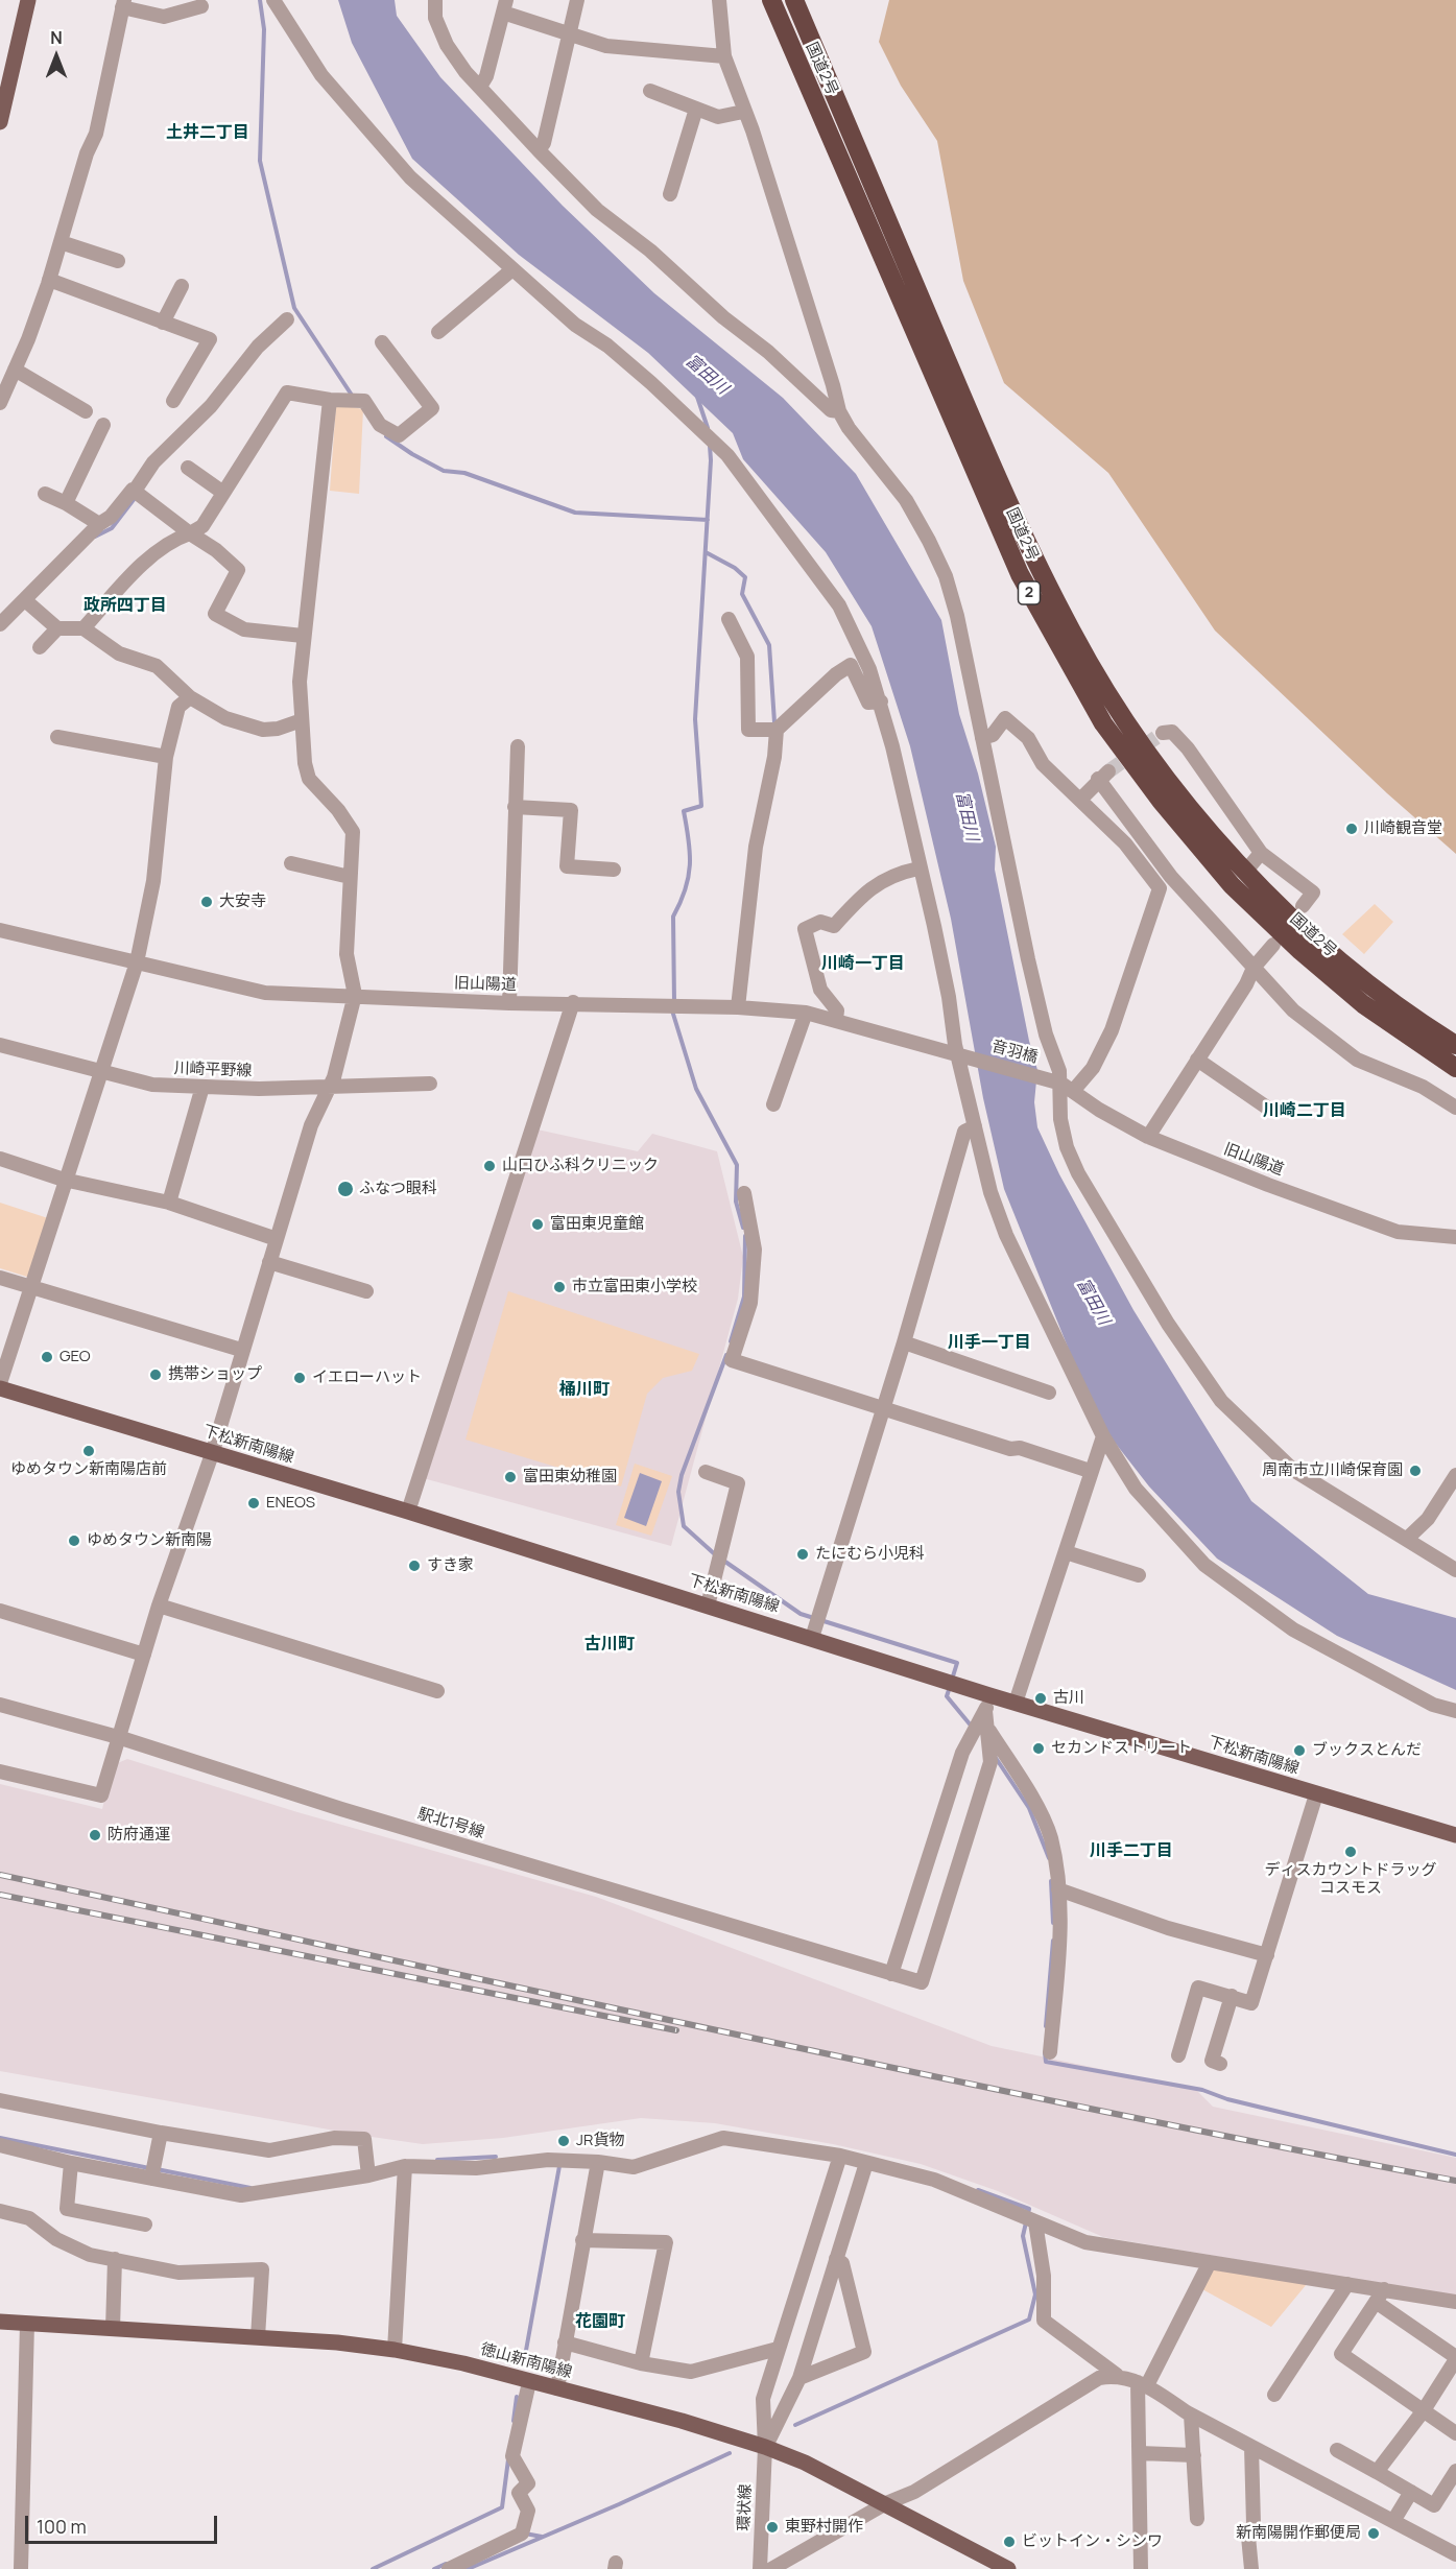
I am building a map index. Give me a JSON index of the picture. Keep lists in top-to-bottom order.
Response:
{
  "streets": {
    "highway": ["国道2号", "2"],
    "main road": ["下松新南陽線", "徳山新南陽線"],
    "street": [
      "旧山陽道",
      "音羽橋",
      "川崎平野線",
      "駅北1号線",
      "環状線"
    ]
  },
  "crossings": [
    ["旧山陽道", "音羽橋"],
    ["徳山新南陽線", "環状線"]
  ],
  "districts": [
    "土井二丁目",
    "政所四丁目",
    "川崎一丁目",
    "川崎二丁目",
    "川手一丁目",
    "桶川町",
    "古川町",
    "川手二丁目",
    "花園町"
  ],
  "water": ["富田川"],
  "places": [
    "川崎観音堂",
    "大安寺",
    "山口ひふ科クリニック",
    "ふなつ眼科",
    "富田東児童館",
    "市立富田東小学校",
    "GEO",
    "携帯ショップ",
    "イエローハット",
    "ゆめタウン新南陽店前",
    "周南市立川崎保育園",
    "富田東幼稚園",
    "ENEOS",
    "ゆめタウン新南陽",
    "たにむら小児科",
    "すき家",
    "古川",
    "セカンドストリート",
    "ブックスとんだ",
    "防府通運",
    "ディスカウントドラッグ コスモス",
    "JR貨物",
    "東野村開作",
    "新南陽開作郵便局",
    "ビットイン・シンワ"
  ],
  "scale_bar": "100 m",
  "north": "top"
}
